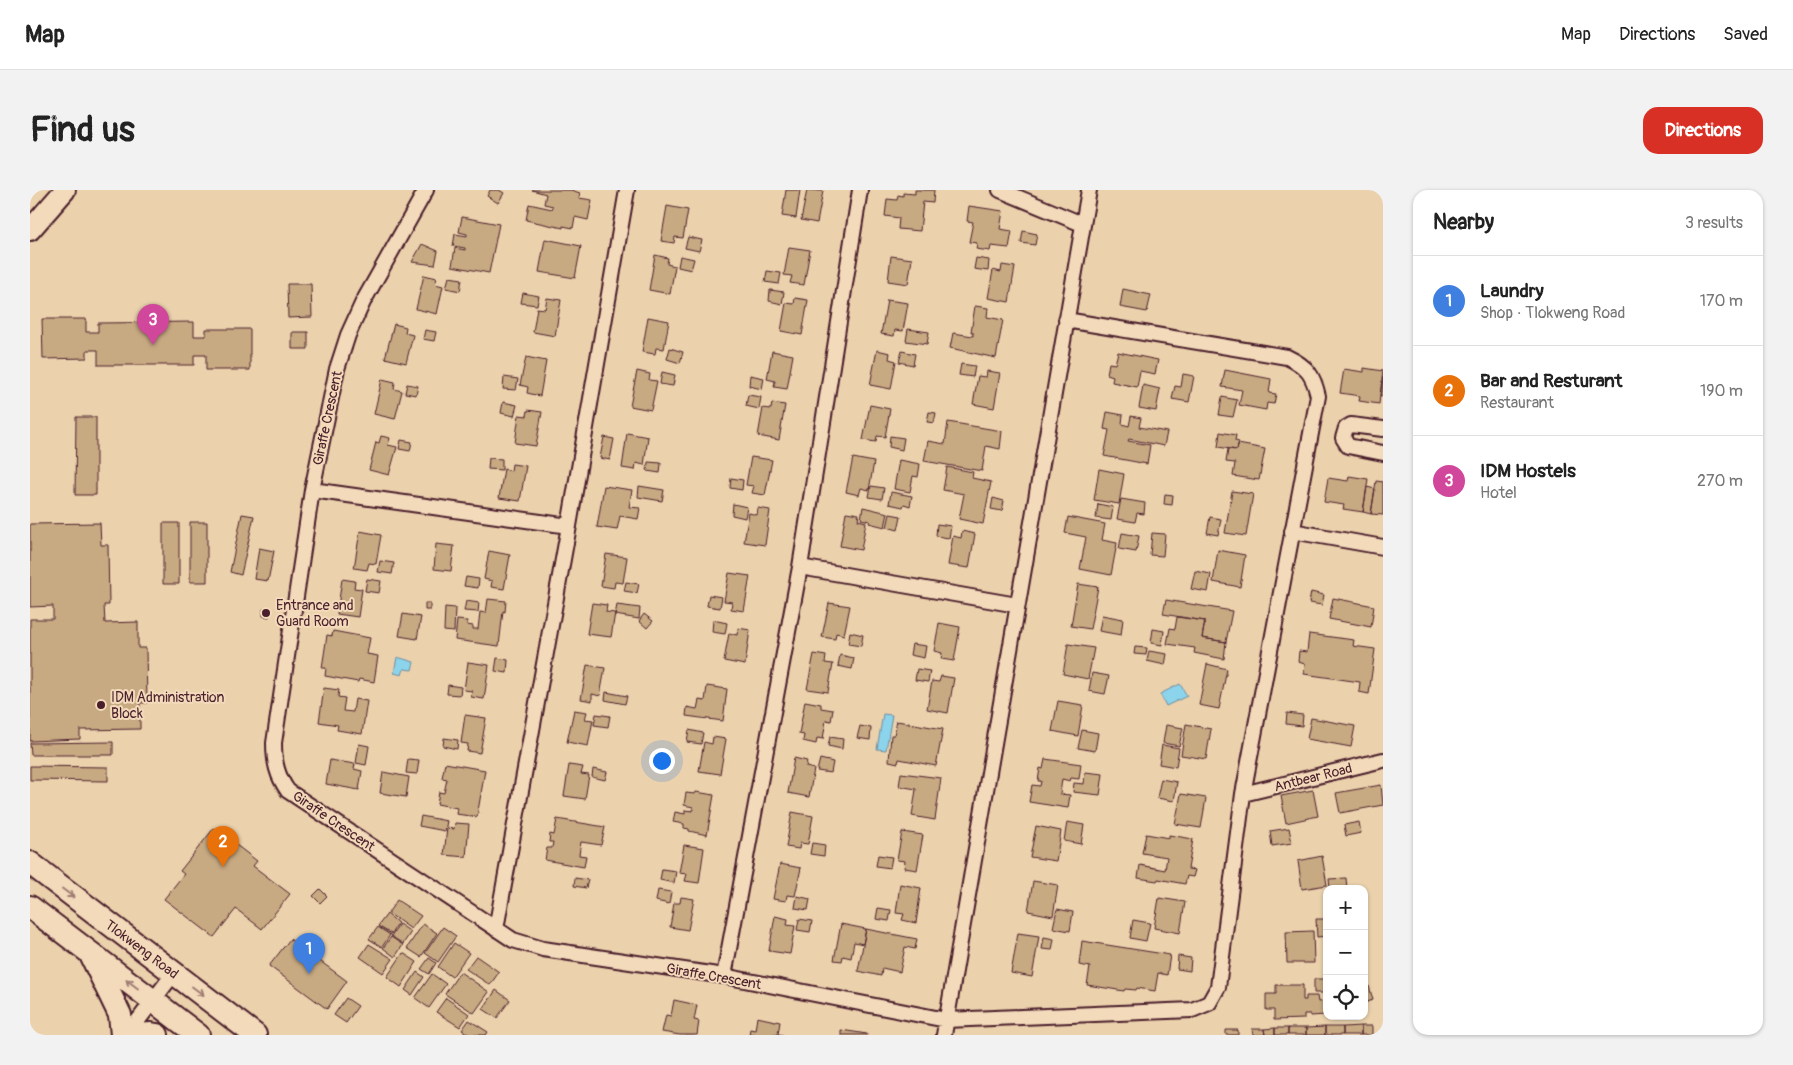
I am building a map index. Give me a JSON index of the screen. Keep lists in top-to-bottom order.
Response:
{
  "streets": {
    "main road": ["Tlokweng Road"],
    "street": ["Giraffe Crescent", "Antbear Road"]
  },
  "crossings": [
    ["Giraffe Crescent", "Antbear Road"]
  ],
  "places": ["Entrance and Guard Room", "IDM Administration Block"],
  "page": {
    "header": "Map",
    "nav": ["Map", "Directions", "Saved"],
    "buttons": "Directions",
    "title": "Find us",
    "heading": ["Nearby", "3 results"],
    "list": [
      {
        "mark": "1",
        "name": "Laundry",
        "note": "Shop · Tlokweng Road",
        "value": "170 m"
      },
      {
        "mark": "2",
        "name": "Bar and Resturant",
        "note": "Restaurant",
        "value": "190 m"
      },
      {
        "mark": "3",
        "name": "IDM Hostels",
        "note": "Hotel",
        "value": "270 m"
      }
    ],
    "pins": ["3", "2", "1"],
    "map_buttons": ["+", "−"]
  }
}
